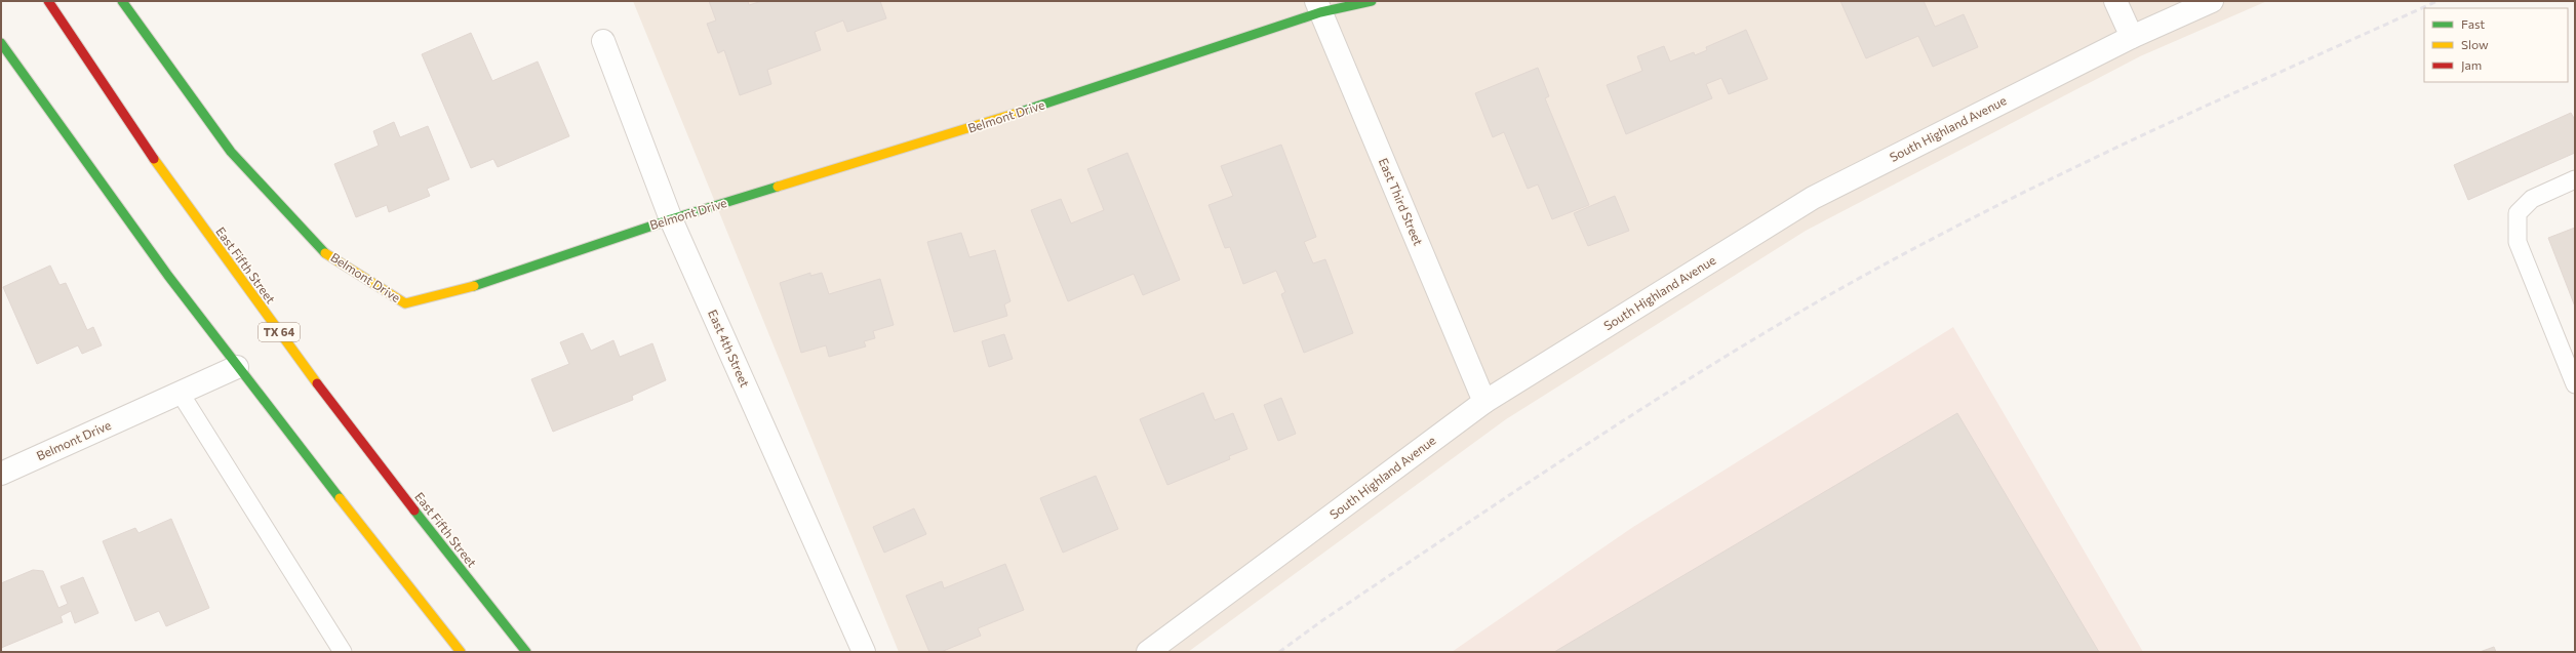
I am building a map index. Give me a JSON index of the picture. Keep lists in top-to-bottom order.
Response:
{
  "streets": {
    "main road": ["Belmont Drive", "East Fifth Street", "TX 64"],
    "street": ["South Highland Avenue", "East Third Street", "East 4th Street"]
  },
  "crossings": [
    ["Belmont Drive", "East Third Street"],
    ["Belmont Drive", "East 4th Street"],
    ["South Highland Avenue", "East Third Street"]
  ],
  "legend": ["Fast", "Slow", "Jam"]
}
